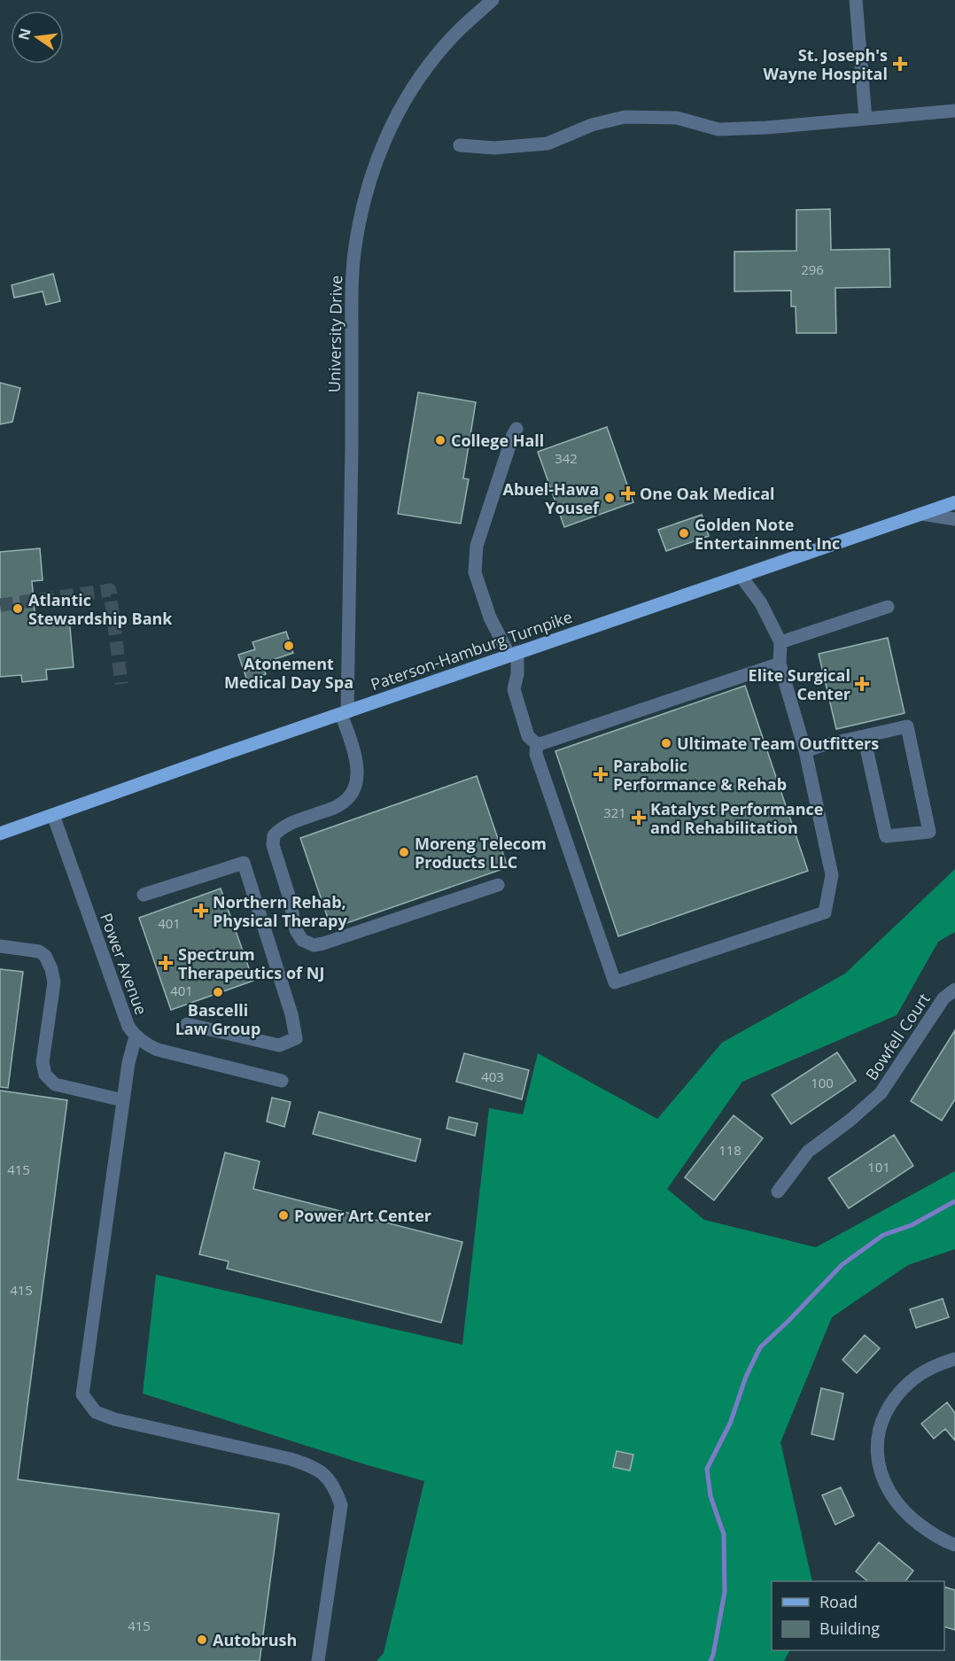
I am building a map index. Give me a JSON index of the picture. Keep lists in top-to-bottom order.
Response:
{
  "streets": {
    "main road": ["Paterson-Hamburg Turnpike"],
    "street": ["University Drive", "Power Avenue", "Bowfell Court"]
  },
  "crossings": [
    ["University Drive", "Paterson-Hamburg Turnpike"],
    ["Paterson-Hamburg Turnpike", "Power Avenue"]
  ],
  "places": {
    "health": [
      "St. Joseph's Wayne Hospital",
      "One Oak Medical",
      "Elite Surgical Center",
      "Parabolic Performance & Rehab",
      "Katalyst Performance and Rehabilitation",
      "Northern Rehab, Physical Therapy",
      "Spectrum Therapeutics of NJ"
    ],
    "other": [
      "College Hall",
      "Abuel-Hawa Yousef",
      "Golden Note Entertainment Inc",
      "Atlantic Stewardship Bank",
      "Atonement Medical Day Spa",
      "Ultimate Team Outfitters",
      "Moreng Telecom Products LLC",
      "Bascelli Law Group",
      "Power Art Center",
      "Autobrush"
    ]
  },
  "house_numbers": [
    "296",
    "342",
    "321",
    "401",
    "401",
    "403",
    "100",
    "118",
    "101",
    "415",
    "415",
    "415"
  ],
  "legend": ["Road", "Building"],
  "north": "left"
}
